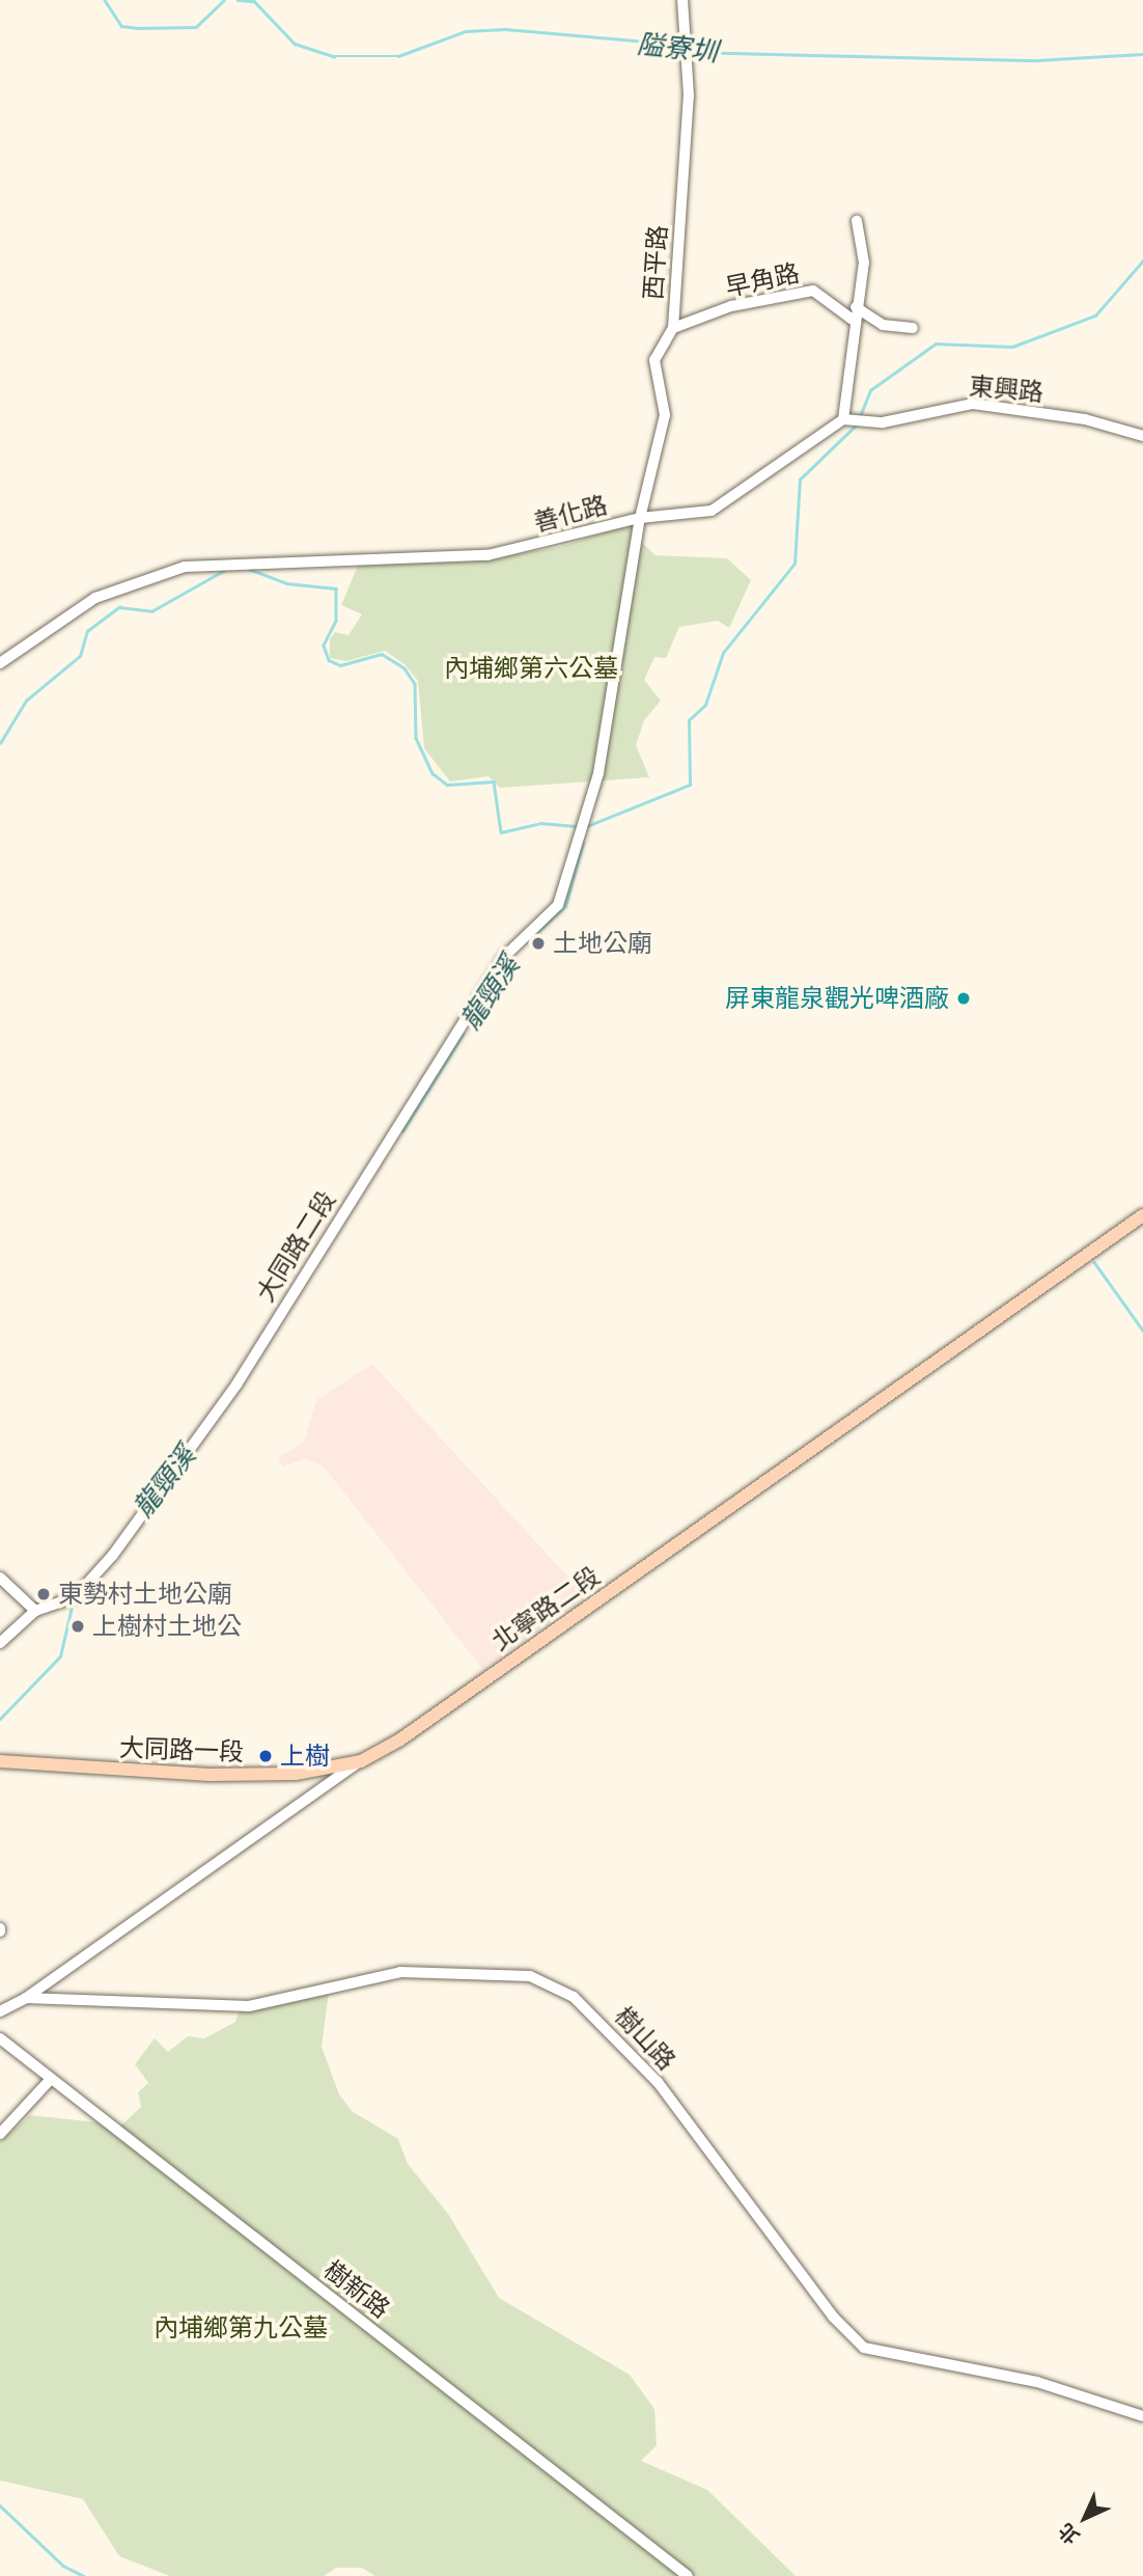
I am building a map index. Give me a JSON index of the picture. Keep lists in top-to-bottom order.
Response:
{
  "streets": {
    "main road": ["北寧路二段", "大同路一段"],
    "street": [
      "西平路",
      "早角路",
      "東興路",
      "善化路",
      "大同路二段",
      "樹山路",
      "樹新路"
    ]
  },
  "crossings": [
    ["西平路", "早角路"],
    ["西平路", "善化路"],
    ["西平路", "大同路二段"],
    ["東興路", "善化路"],
    ["北寧路二段", "大同路一段"],
    ["北寧路二段", "樹山路"]
  ],
  "water": ["隘寮圳", "龍頸溪"],
  "parks": ["內埔鄉第六公墓", "內埔鄉第九公墓"],
  "places": [
    "土地公廟",
    "屏東龍泉觀光啤酒廠",
    "東勢村土地公廟",
    "上樹村土地公",
    "上樹"
  ],
  "north": "bottom left"
}
